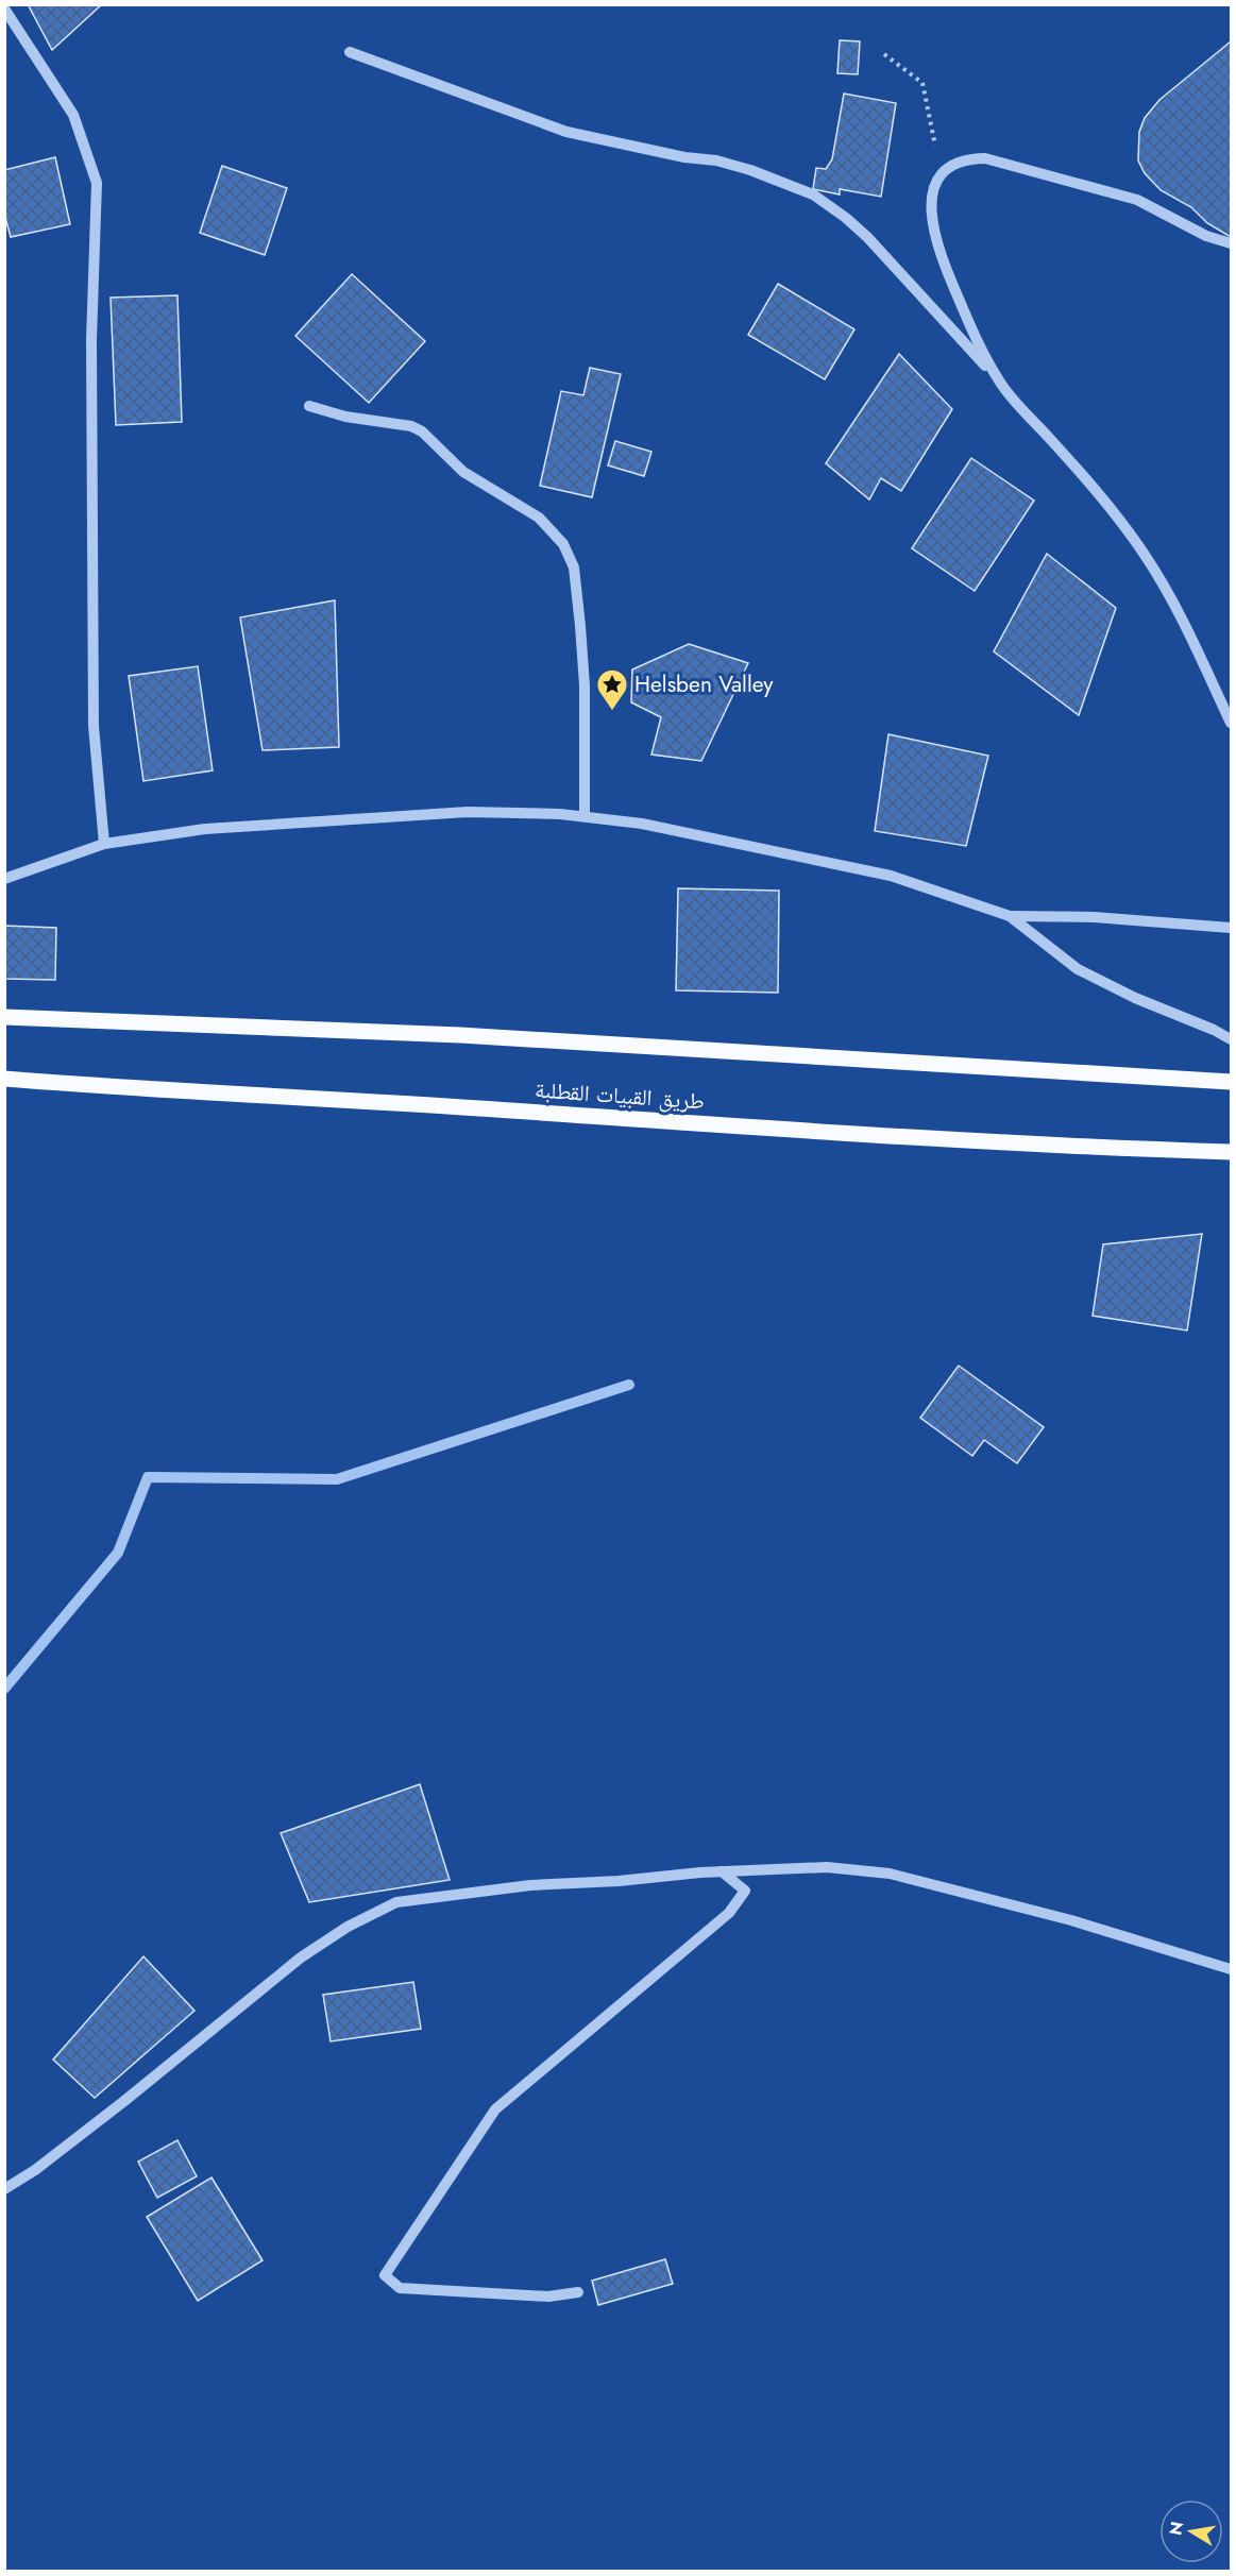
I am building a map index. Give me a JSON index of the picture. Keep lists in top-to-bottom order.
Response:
{
  "streets": {
    "main road": ["طريق القبيات القطلبة"]
  },
  "places": {
    "place": ["Helsben Valley"]
  },
  "north": "left"
}
